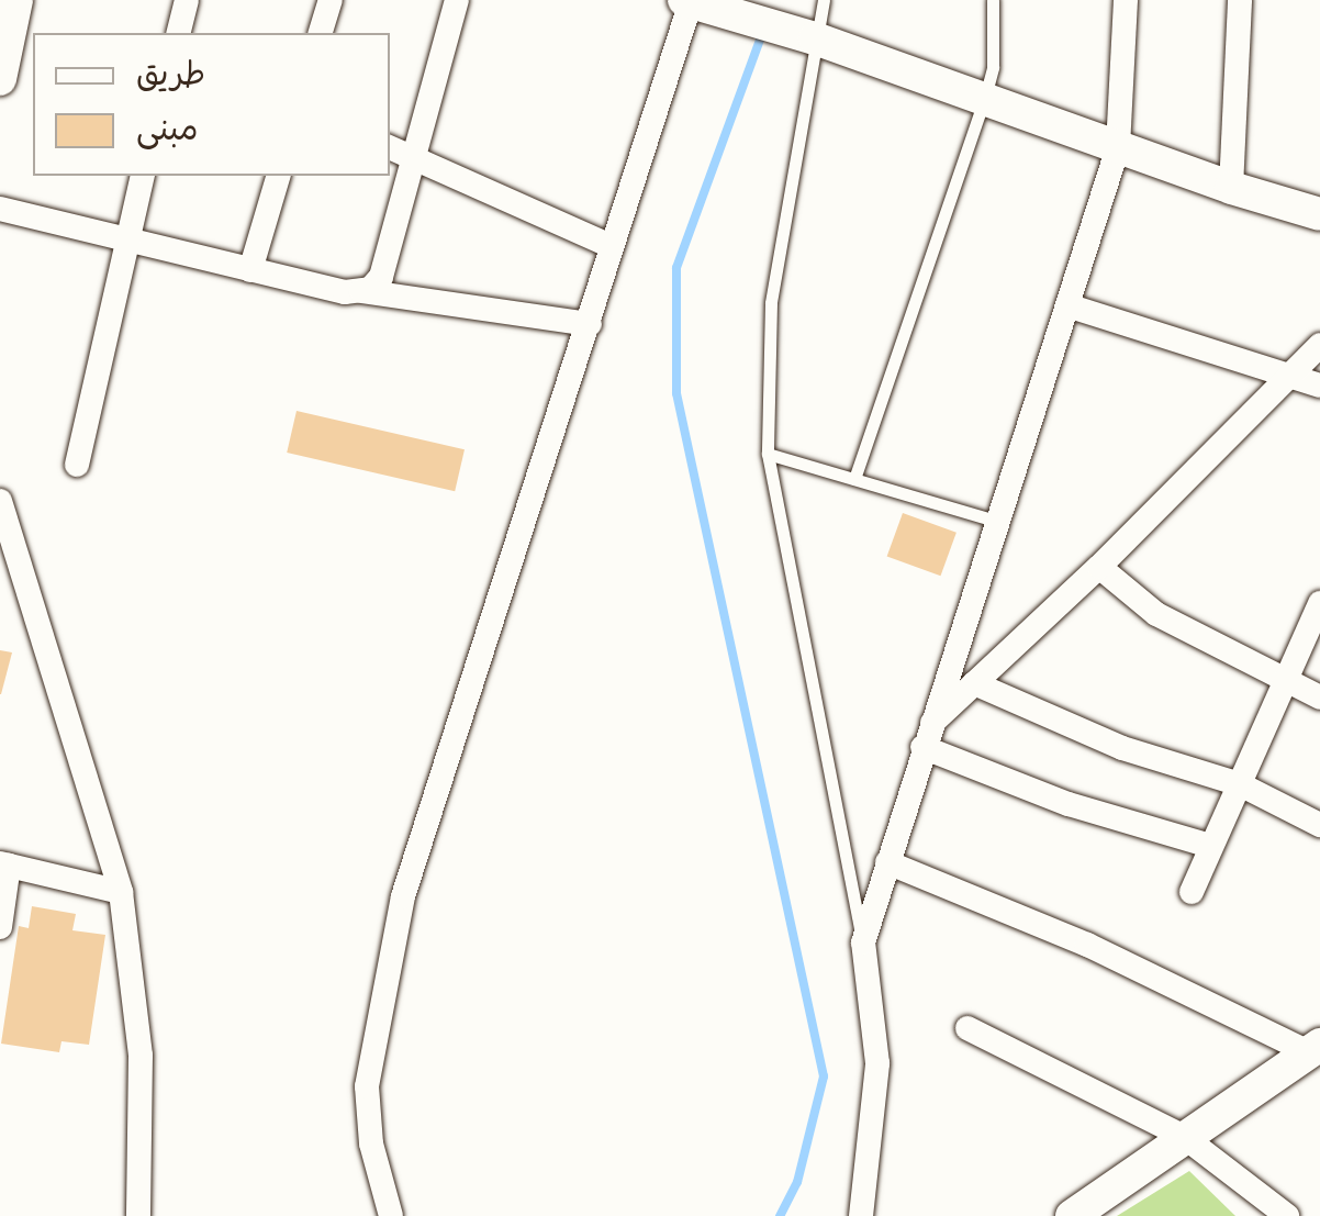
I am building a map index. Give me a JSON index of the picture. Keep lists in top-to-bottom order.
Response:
{
  "legend": ["طريق", "مبنى"]
}
